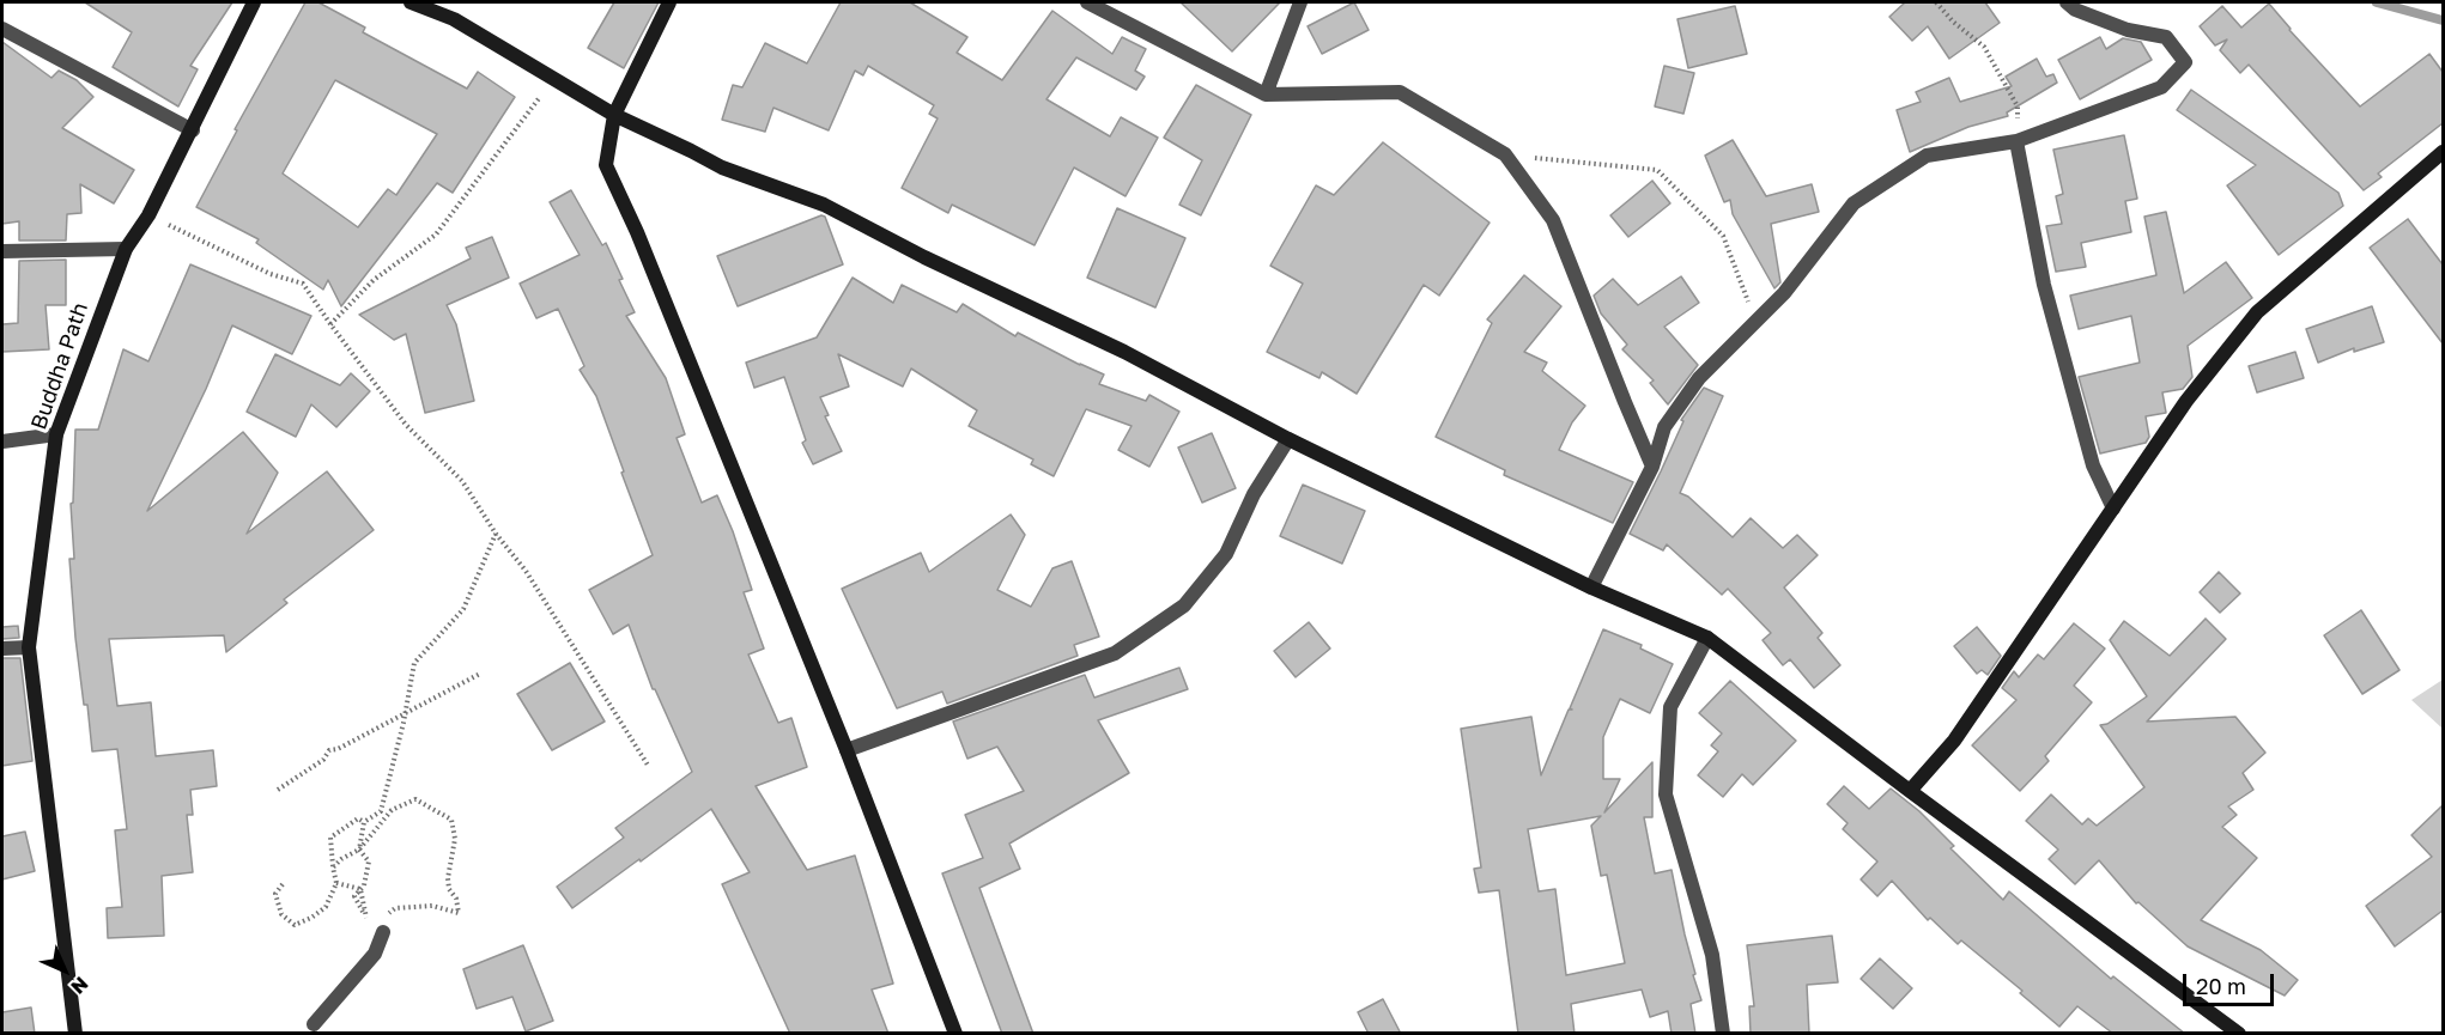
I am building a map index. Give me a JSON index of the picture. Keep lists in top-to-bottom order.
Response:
{
  "streets": {
    "main road": ["Buddha Path"]
  },
  "scale_bar": "20 m",
  "north": "bottom right"
}
